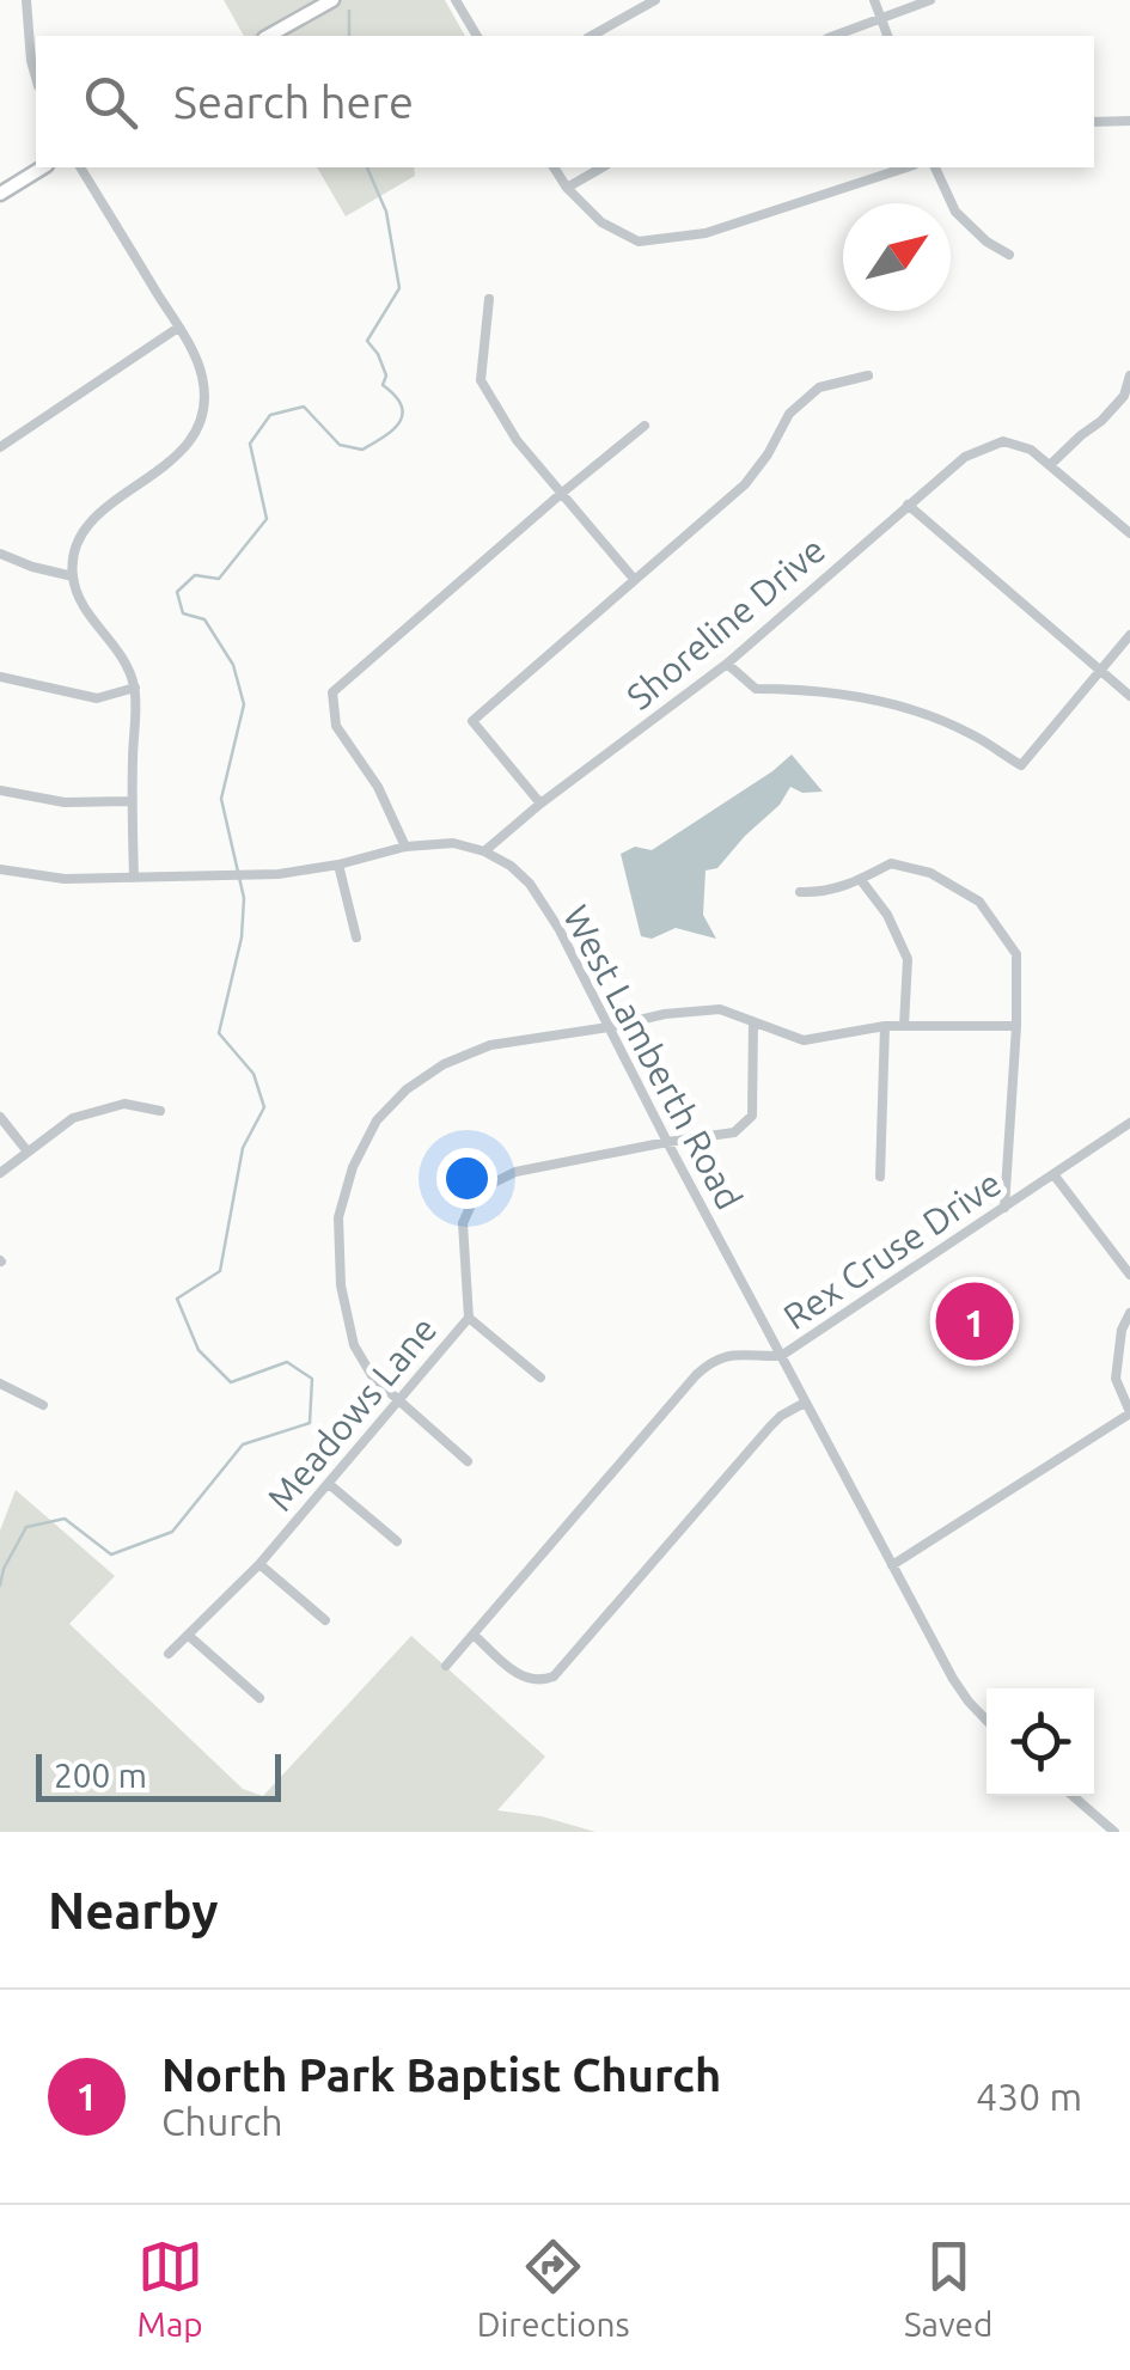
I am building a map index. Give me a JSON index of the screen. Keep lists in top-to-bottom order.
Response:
{
  "streets": {
    "street": [
      "Shoreline Drive",
      "West Lamberth Road",
      "Rex Cruse Drive",
      "Meadows Lane"
    ]
  },
  "crossings": [
    ["Shoreline Drive", "West Lamberth Road"],
    ["West Lamberth Road", "Rex Cruse Drive"],
    ["West Lamberth Road", "Meadows Lane"]
  ],
  "scale_bar": "200 m",
  "north": "top right",
  "page": {
    "search": "Search here",
    "pins": "1",
    "scale": "200 m",
    "heading": "Nearby",
    "list": [
      {
        "mark": "1",
        "name": "North Park Baptist Church",
        "note": "Church",
        "value": "430 m"
      }
    ],
    "nav": ["Map", "Directions", "Saved"]
  }
}
